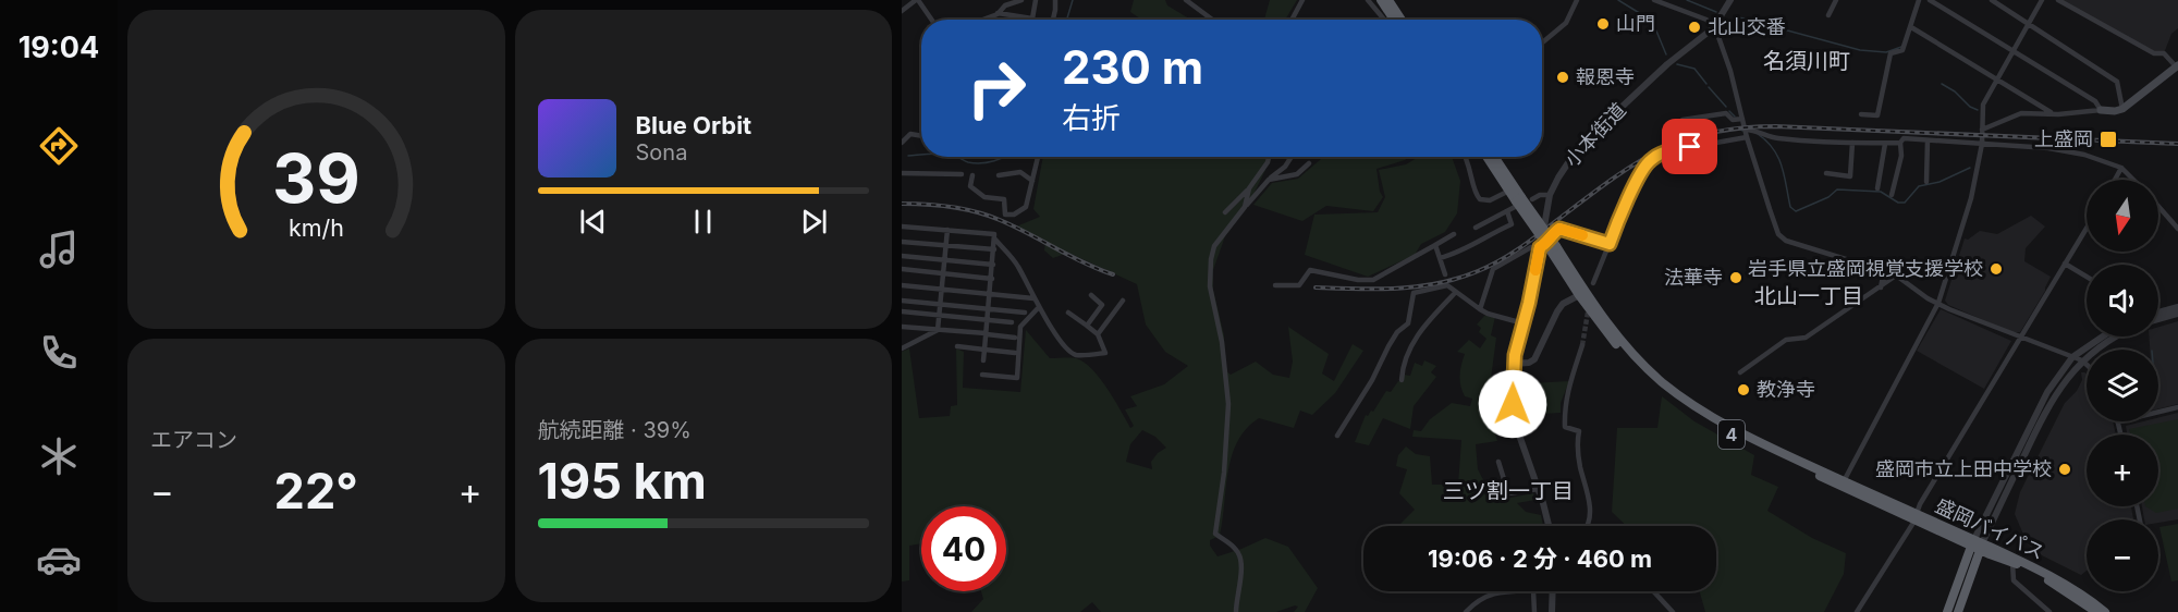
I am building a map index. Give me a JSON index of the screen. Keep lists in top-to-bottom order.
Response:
{
  "streets": {
    "highway": ["4", "盛岡バイパス"],
    "street": ["小本街道"]
  },
  "districts": ["名須川町", "北山一丁目", "三ツ割一丁目"],
  "places": {
    "other": [
      "山門",
      "北山交番",
      "報恩寺",
      "岩手県立盛岡視覚支援学校",
      "法華寺",
      "教浄寺",
      "盛岡市立上田中学校"
    ],
    "transit": ["上盛岡"]
  },
  "north": "bottom",
  "page": {
    "tabs": "19:04",
    "turn": ["230 m", "右折"],
    "song": ["Blue Orbit", "Sona"],
    "map_buttons": ["+", "−"],
    "tile": [
      "エアコン",
      ["航続距離 · 39%", "195 km"]
    ],
    "heat": ["−", "22°", "+"],
    "limit": "40",
    "trip": "19:06 · 2 分 · 460 m",
    "gauge": ["39", "km/h"]
  }
}
